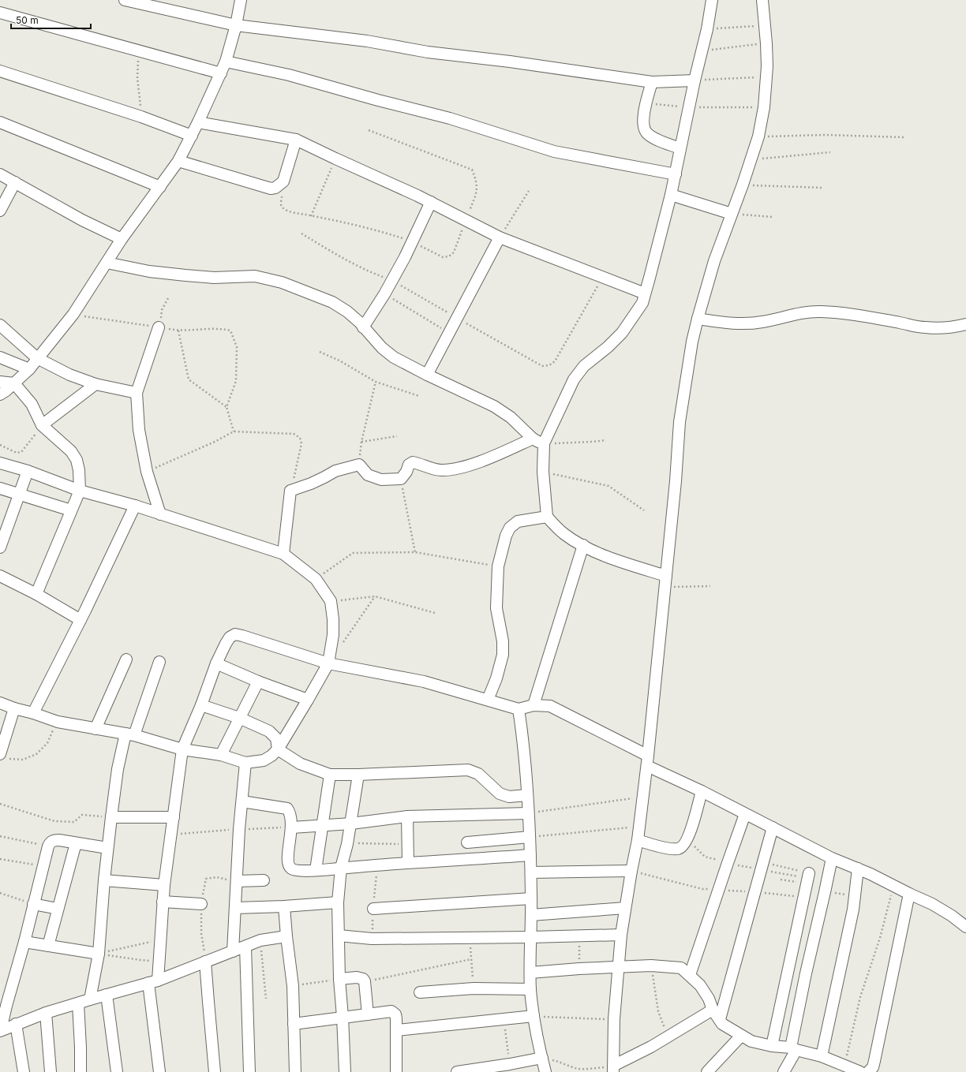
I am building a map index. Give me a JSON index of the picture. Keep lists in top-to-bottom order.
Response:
{
  "scale_bar": "50 m"
}
